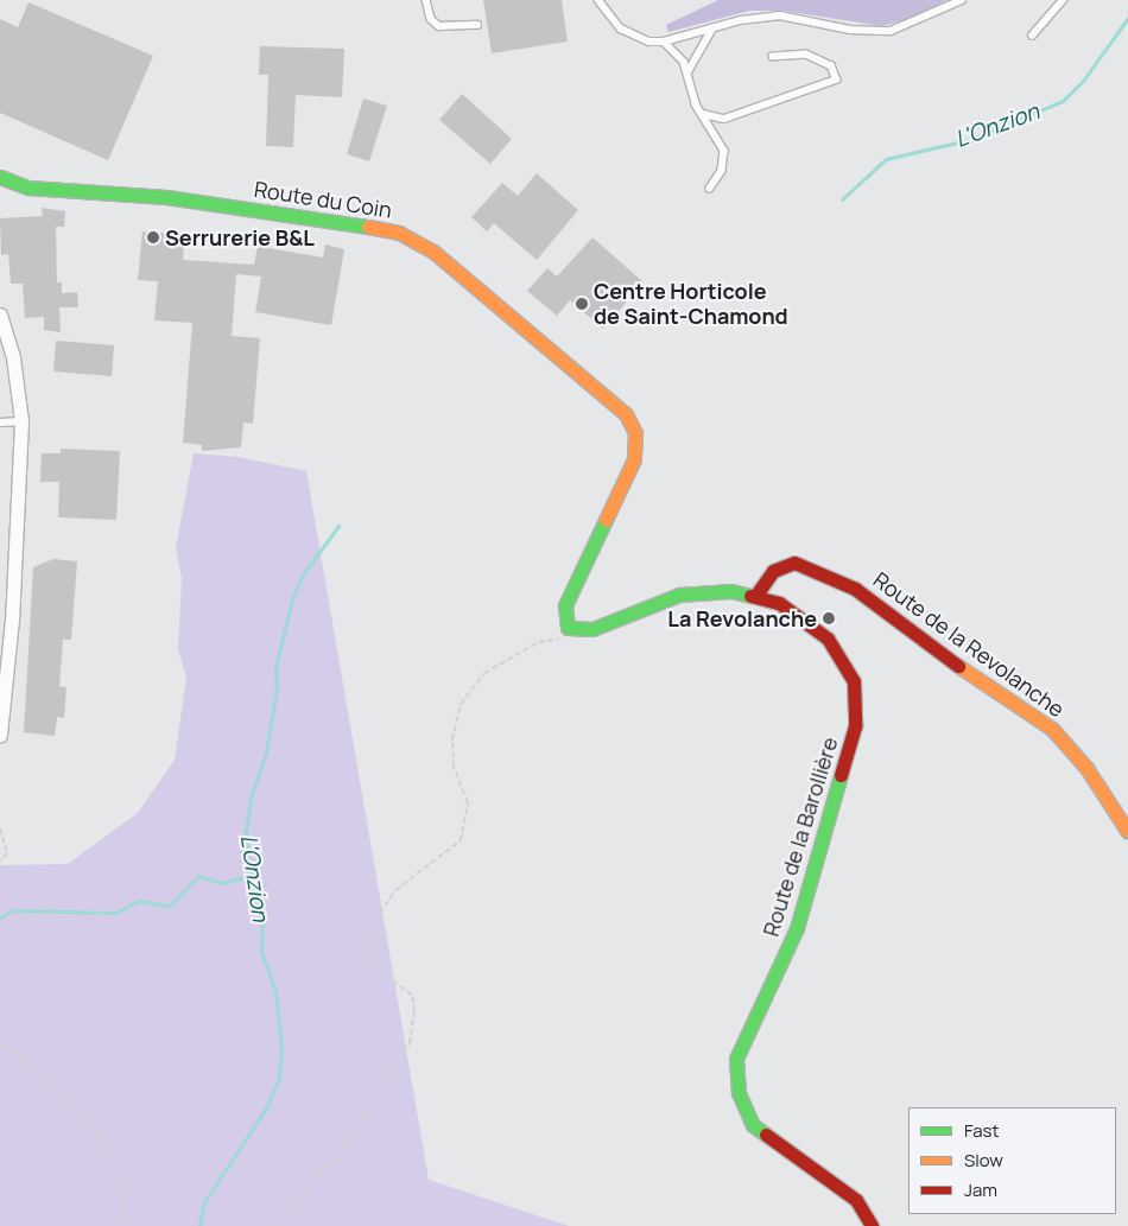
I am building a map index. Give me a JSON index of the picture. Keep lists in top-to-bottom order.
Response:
{
  "streets": {
    "main road": ["Route du Coin", "Route de la Revolanche", "Route de la Barollière"]
  },
  "crossings": [
    ["Route du Coin", "Route de la Barollière"],
    ["Route de la Revolanche", "Route de la Barollière"]
  ],
  "water": ["L'Onzion"],
  "places": ["Serrurerie B&L", "Centre Horticole de Saint-Chamond", "La Revolanche"],
  "legend": ["Fast", "Slow", "Jam"]
}
